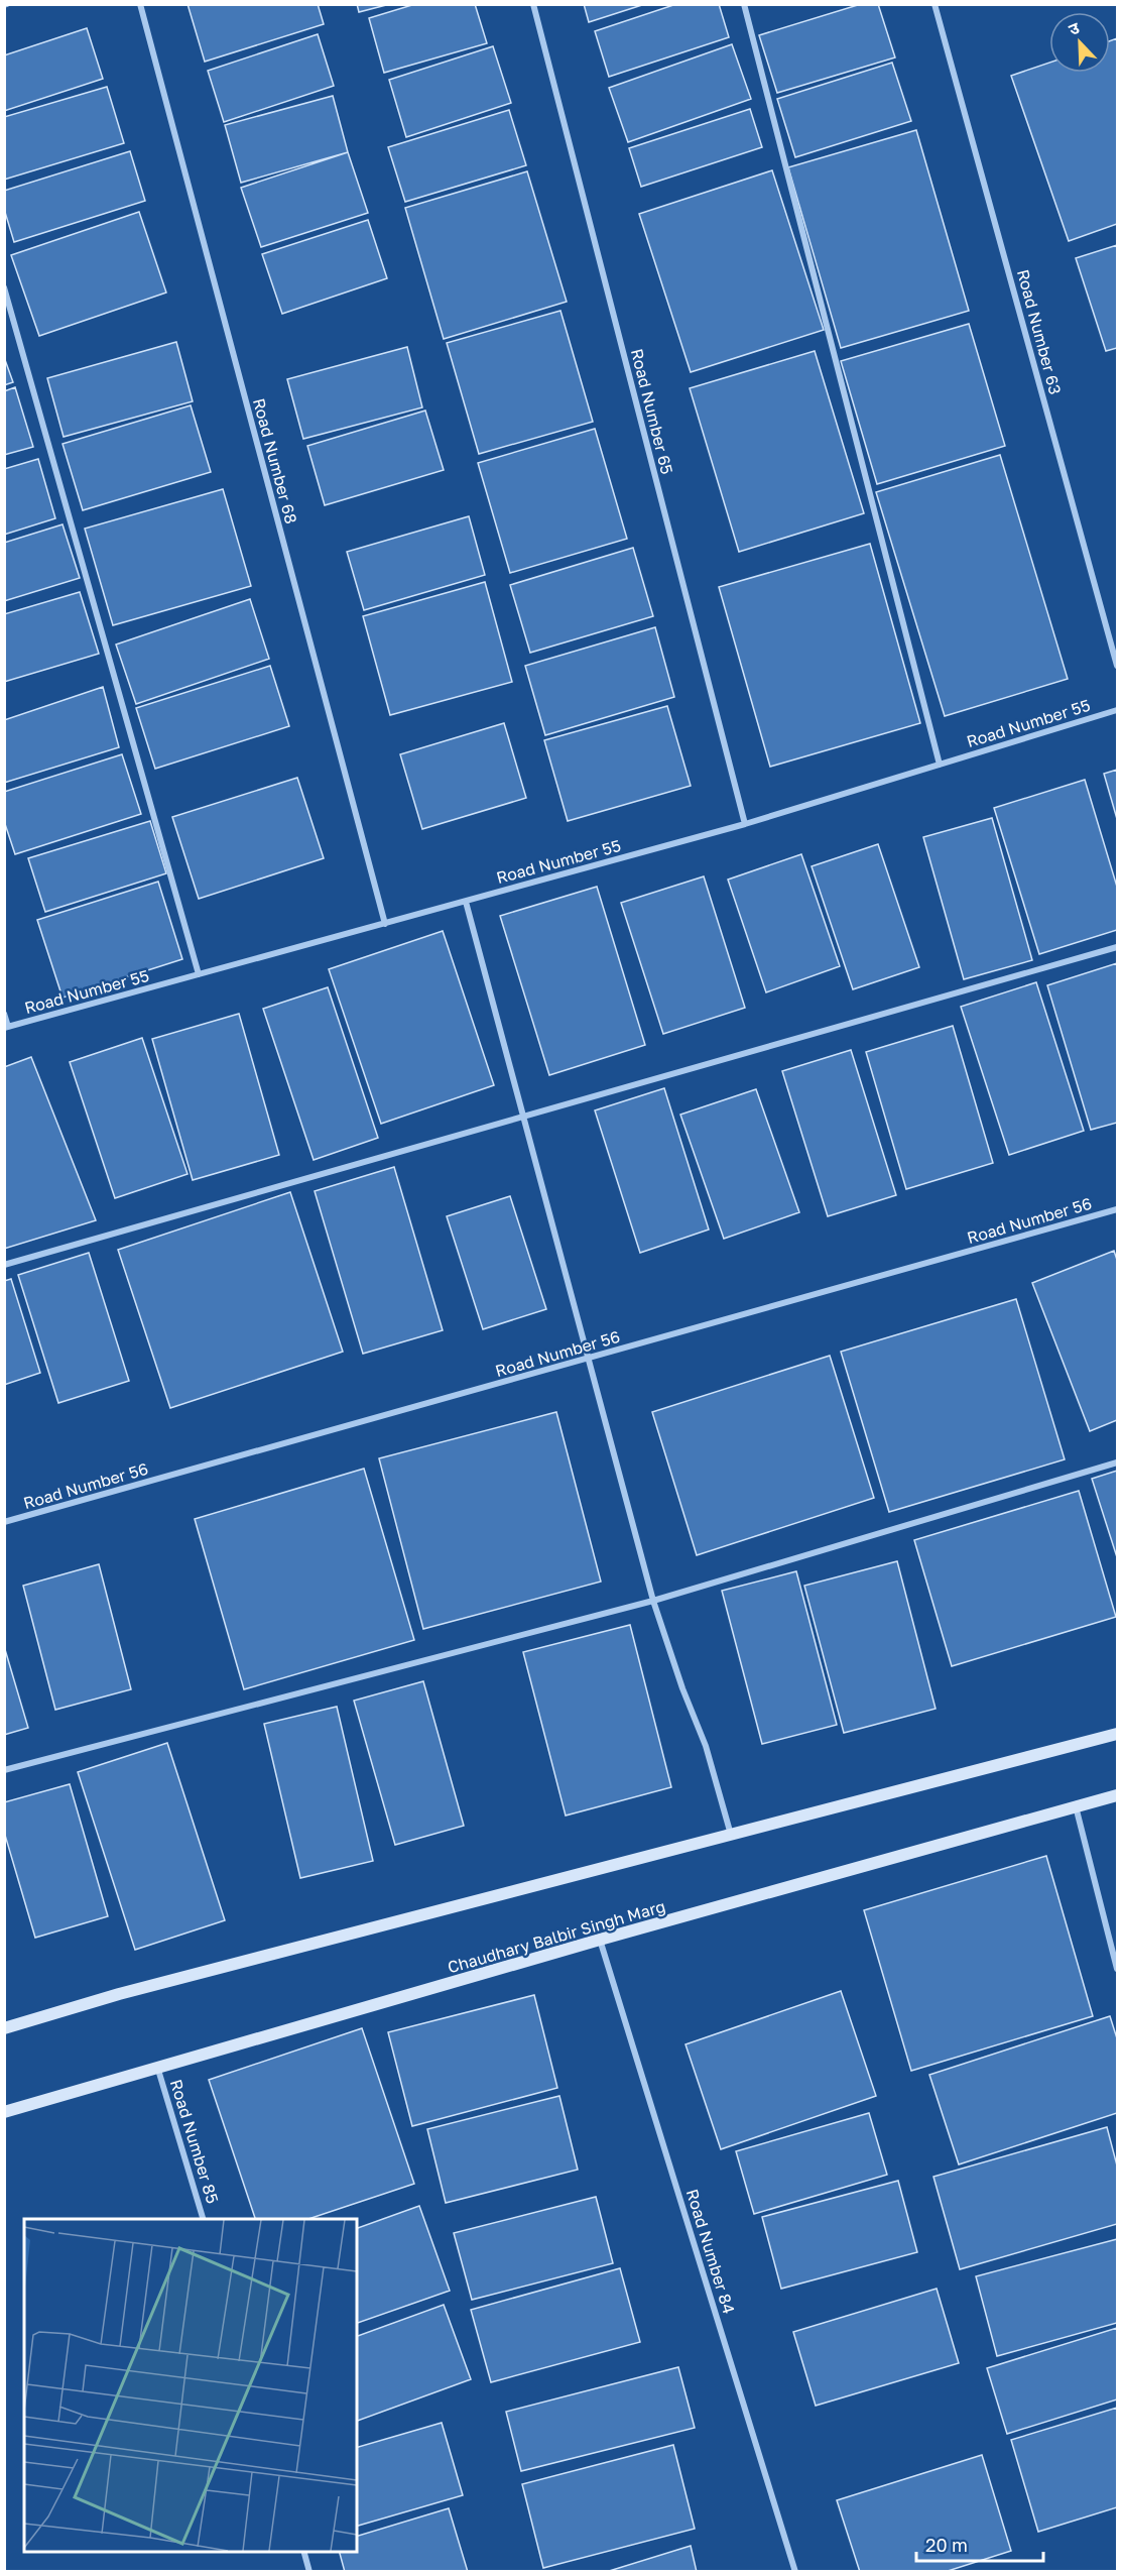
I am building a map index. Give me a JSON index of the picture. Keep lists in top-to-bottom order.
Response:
{
  "streets": {
    "street": [
      "Road Number 63",
      "Road Number 65",
      "Road Number 68",
      "Road Number 55",
      "Road Number 56",
      "Chaudhary Balbir Singh Marg",
      "Road Number 85",
      "Road Number 84"
    ]
  },
  "crossings": [
    ["Road Number 65", "Road Number 55"],
    ["Road Number 68", "Road Number 55"],
    ["Chaudhary Balbir Singh Marg", "Road Number 85"],
    ["Chaudhary Balbir Singh Marg", "Road Number 84"]
  ],
  "scale_bar": "20 m",
  "north": "top left"
}
